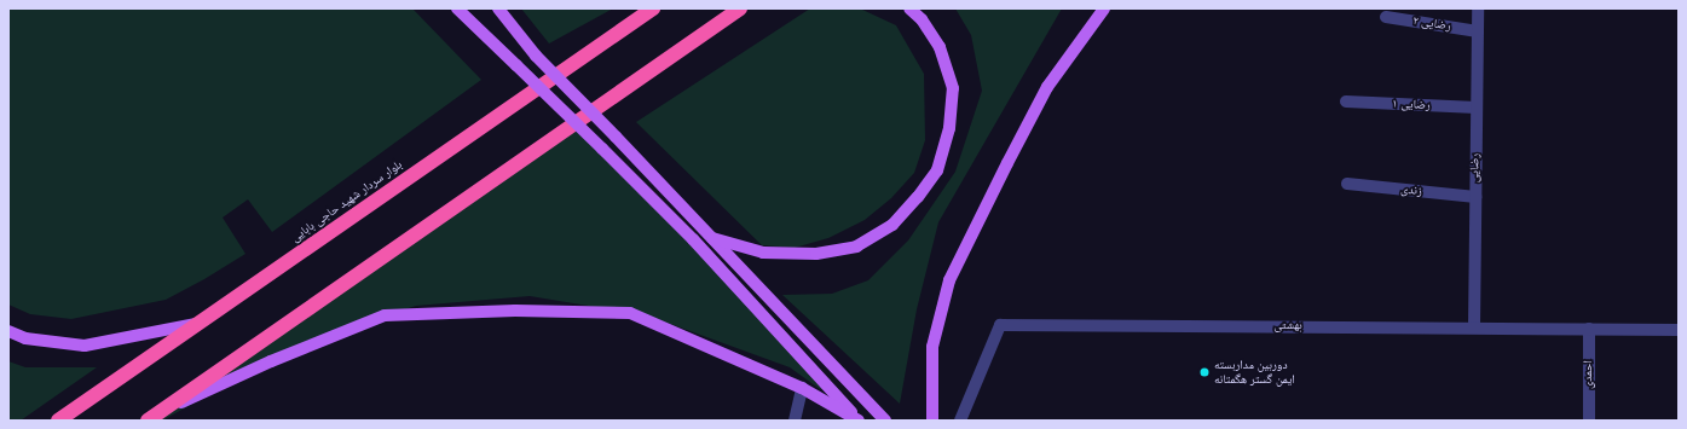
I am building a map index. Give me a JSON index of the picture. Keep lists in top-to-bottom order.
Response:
{
  "streets": {
    "highway": ["بلوار سردار شهید حاجی بابایی"],
    "street": [
      "رضایی ۲",
      "رضایی ۱",
      "رضایی",
      "زندی",
      "بهشتی",
      "احمدی"
    ]
  },
  "crossings": [
    ["رضایی ۲", "رضایی"],
    ["رضایی ۱", "رضایی"],
    ["رضایی", "زندی"],
    ["رضایی", "بهشتی"],
    ["بهشتی", "احمدی"]
  ],
  "places": ["دوربین مداربسته ایمن گستر هگمتانه"]
}
